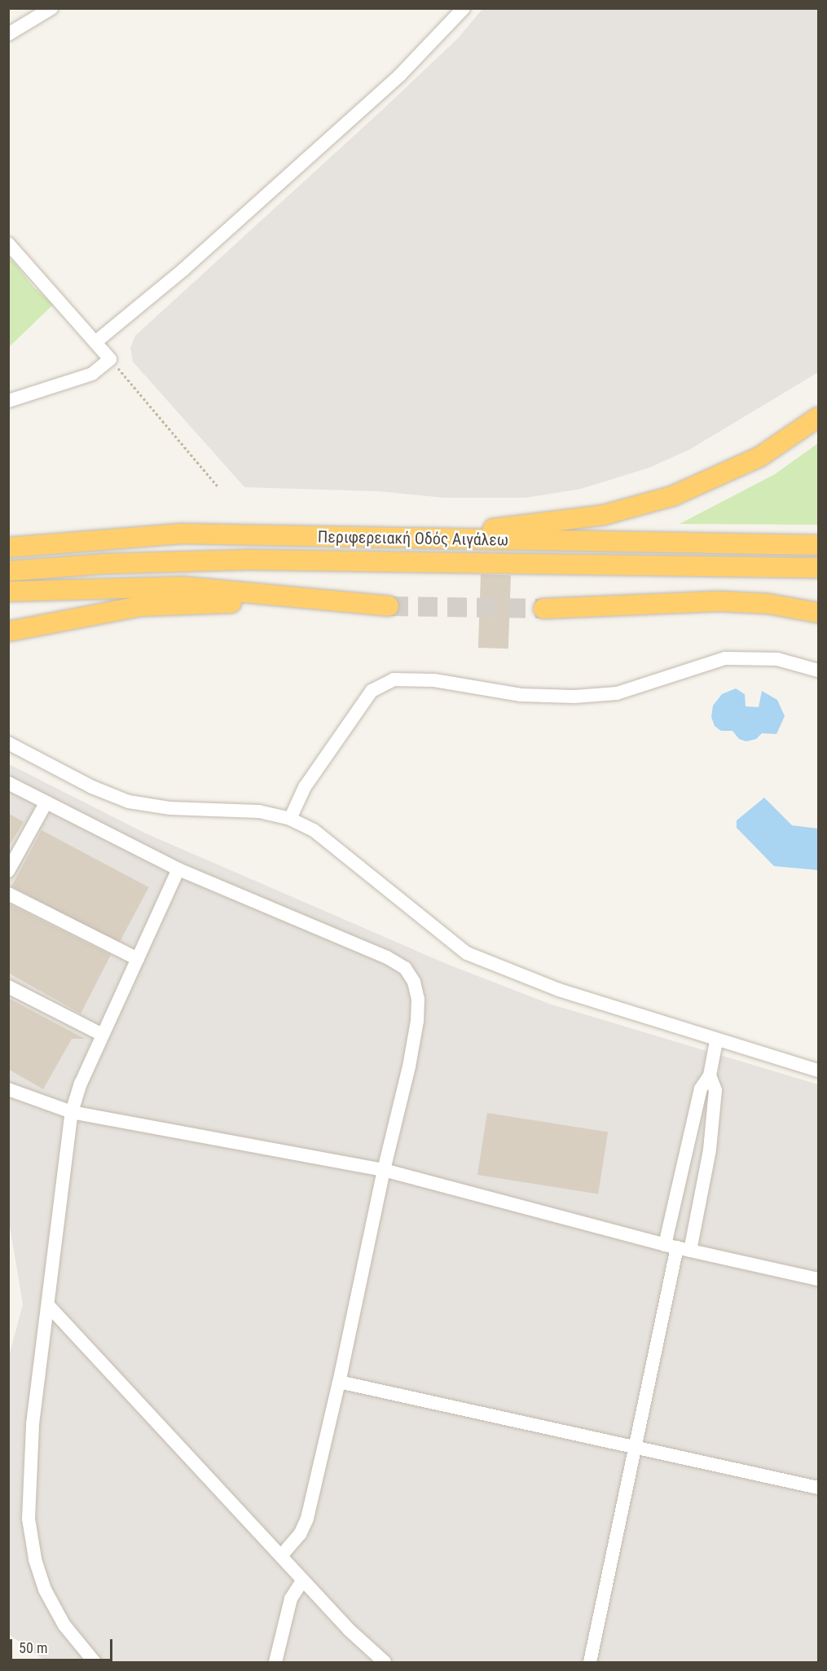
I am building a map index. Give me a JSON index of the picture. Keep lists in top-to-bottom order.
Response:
{
  "streets": {
    "highway": ["Περιφερειακή Οδός Αιγάλεω"]
  },
  "scale_bar": "50 m"
}
